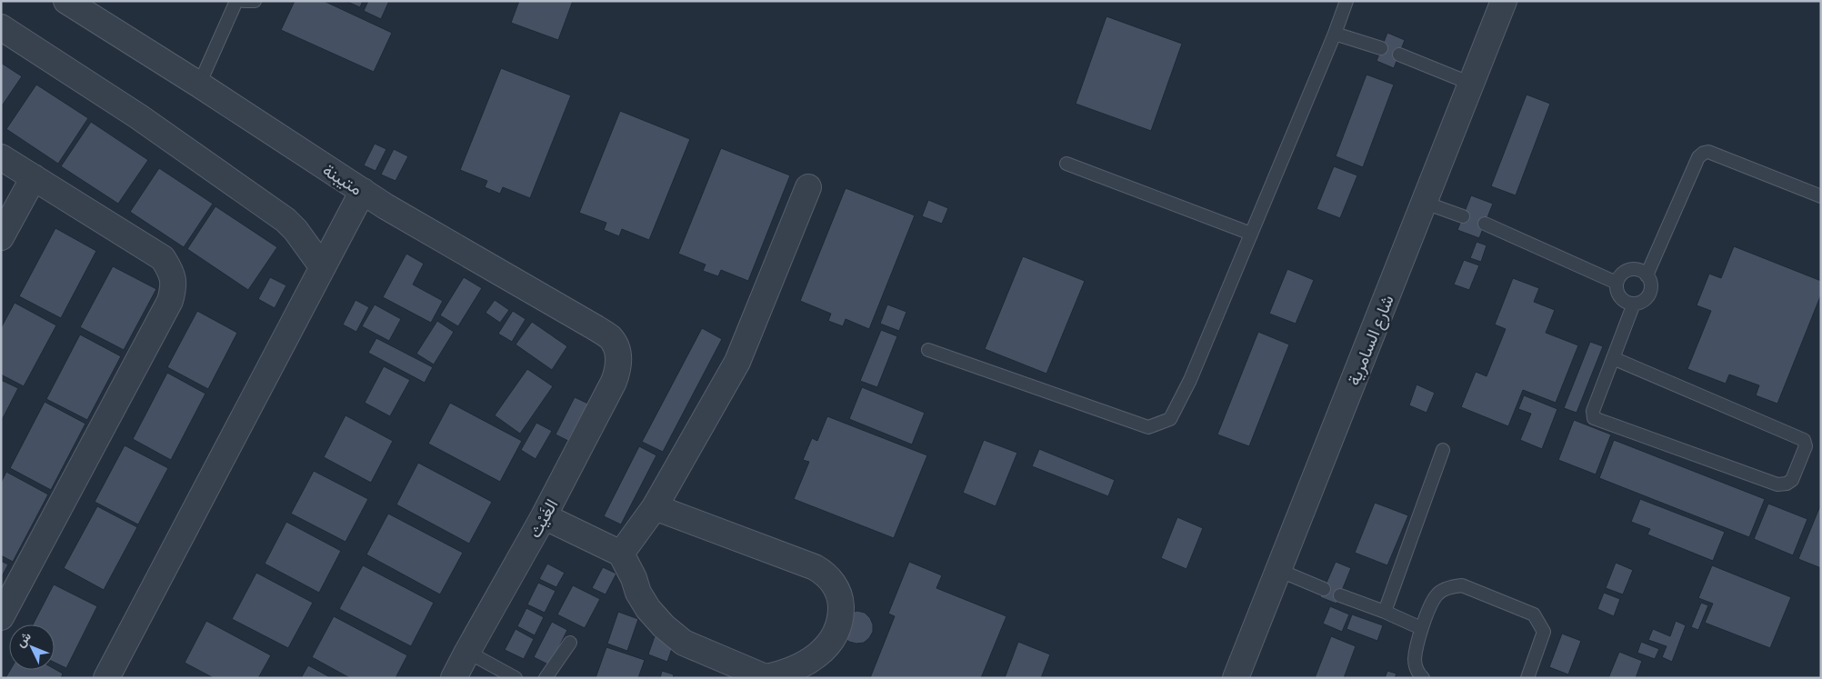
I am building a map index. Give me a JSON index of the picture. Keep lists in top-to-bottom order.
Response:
{
  "streets": {
    "street": ["متيبنة", "شارع السامرية", "الغَيْث"]
  },
  "crossings": [
    ["متيبنة", "الغَيْث"]
  ],
  "north": "top left"
}
